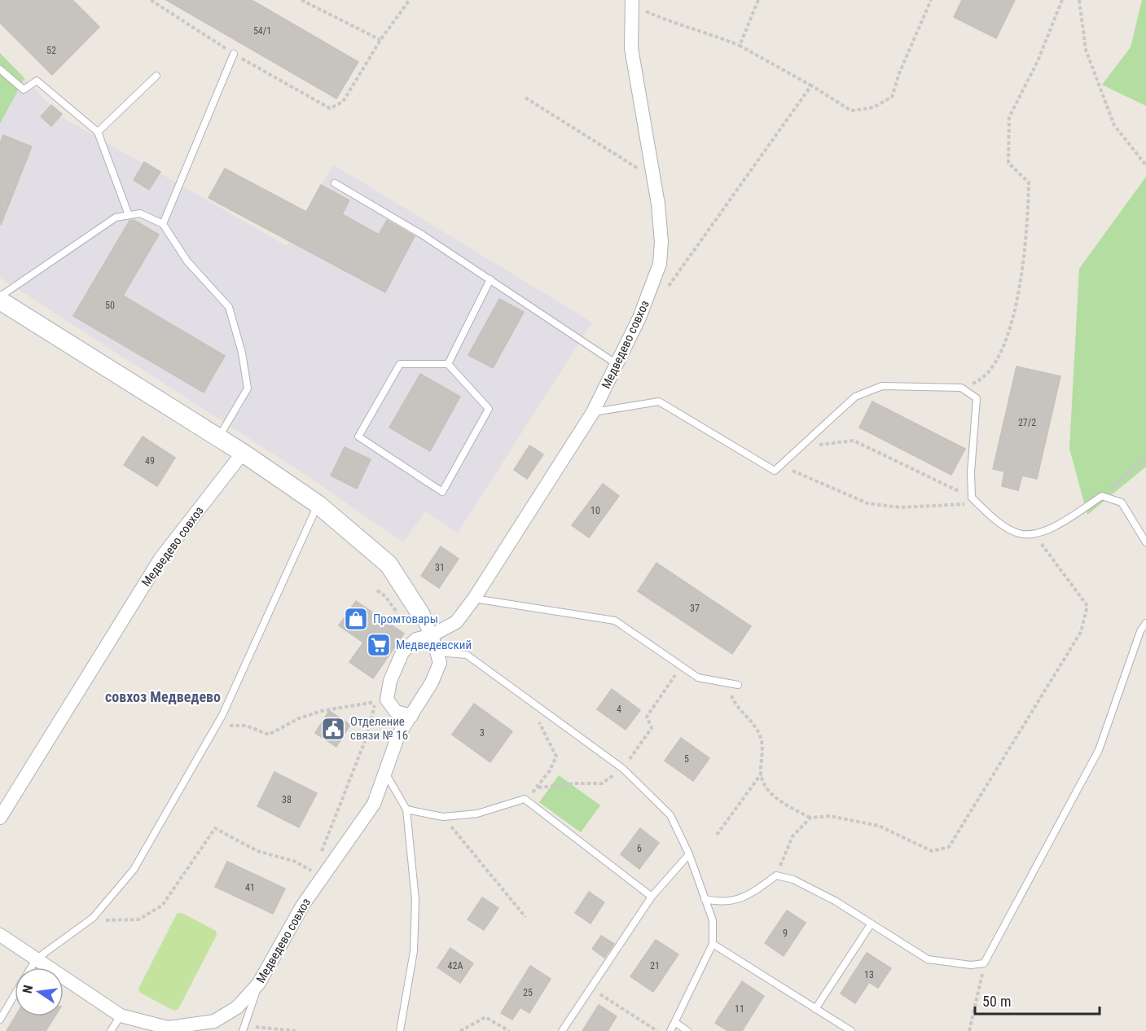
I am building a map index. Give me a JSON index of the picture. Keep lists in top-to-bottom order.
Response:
{
  "streets": {
    "street": ["Медведево совхоз"]
  },
  "districts": ["совхоз Медведево"],
  "places": {
    "shop": ["Промтовары"],
    "supermarket": ["Медведевский"],
    "public building": ["Отделение связи № 16"]
  },
  "house_numbers": [
    "54/1",
    "52",
    "50",
    "27/2",
    "49",
    "10",
    "31",
    "37",
    "4",
    "3",
    "5",
    "38",
    "6",
    "41",
    "9",
    "42А",
    "21",
    "13",
    "25",
    "11"
  ],
  "scale_bar": "50 m",
  "north": "left"
}
